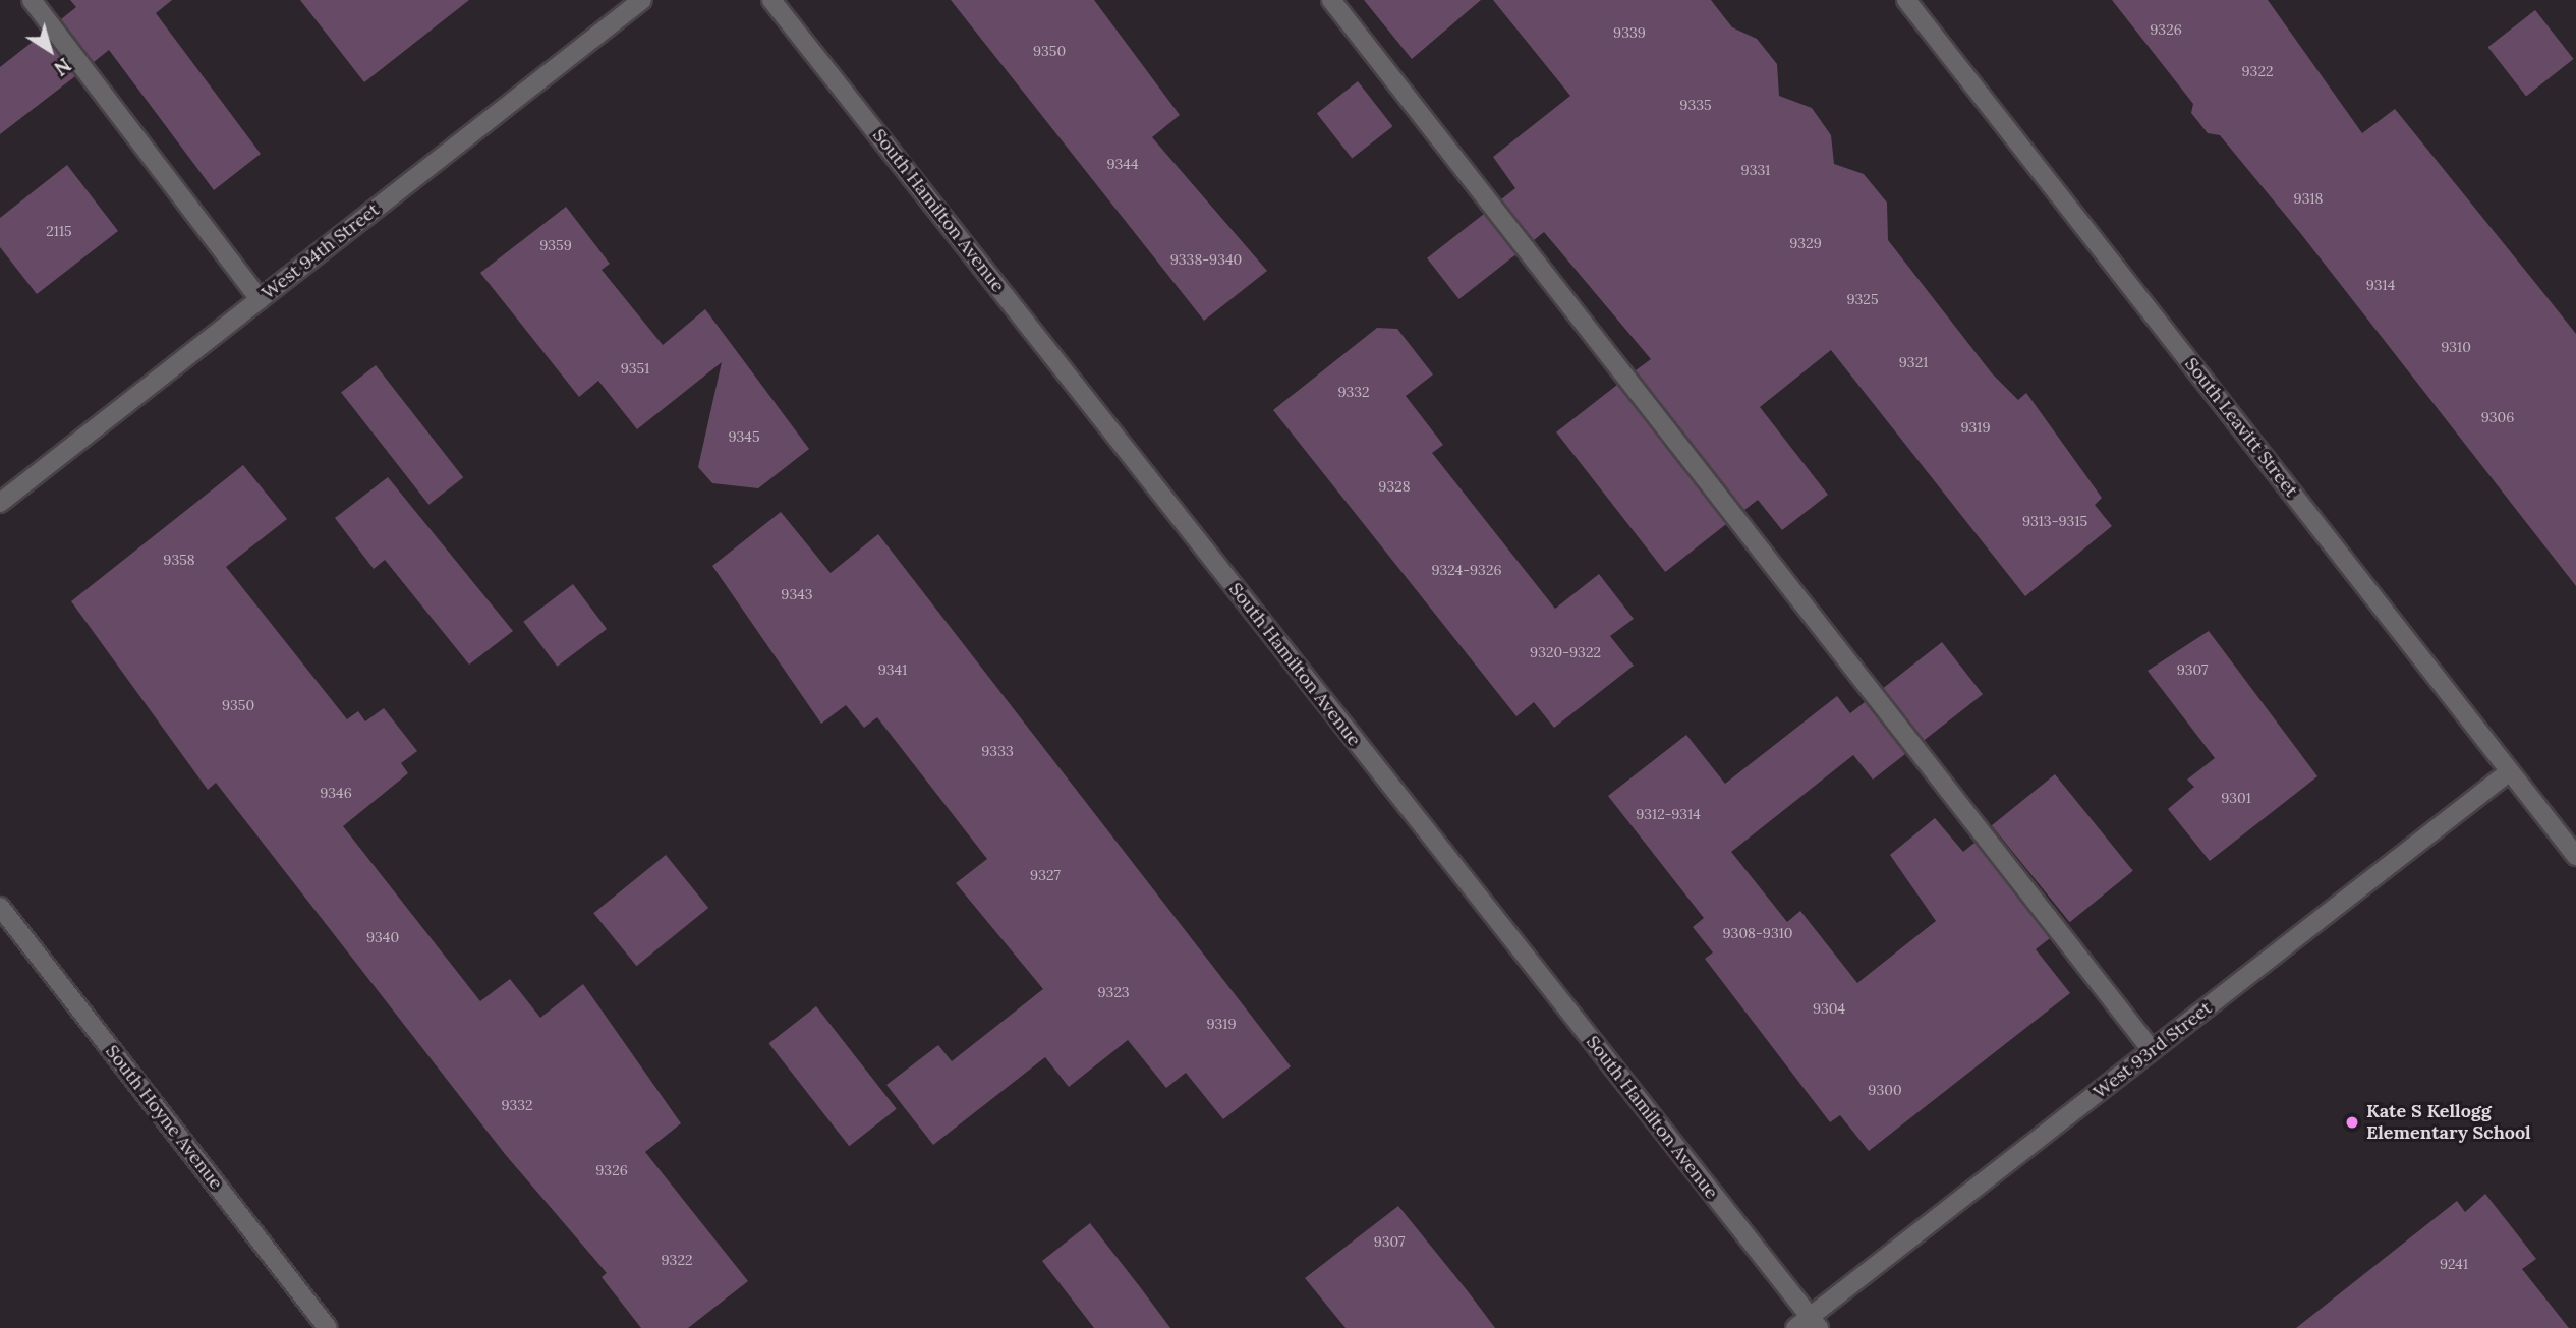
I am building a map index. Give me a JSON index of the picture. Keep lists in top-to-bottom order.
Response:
{
  "streets": {
    "street": [
      "South Hamilton Avenue",
      "West 94th Street",
      "South Leavitt Street",
      "West 93rd Street",
      "South Hoyne Avenue"
    ]
  },
  "crossings": [
    ["South Hamilton Avenue", "West 93rd Street"],
    ["South Leavitt Street", "West 93rd Street"]
  ],
  "places": ["Kate S Kellogg Elementary School"],
  "house_numbers": [
    "9326",
    "9339",
    "9350",
    "9322",
    "9335",
    "9344",
    "9331",
    "9318",
    "2115",
    "9329",
    "9359",
    "9338-9340",
    "9314",
    "9325",
    "9310",
    "9321",
    "9351",
    "9332",
    "9306",
    "9319",
    "9345",
    "9328",
    "9313-9315",
    "9358",
    "9324-9326",
    "9343",
    "9320-9322",
    "9341",
    "9307",
    "9350",
    "9333",
    "9346",
    "9301",
    "9312-9314",
    "9327",
    "9308-9310",
    "9340",
    "9323",
    "9304",
    "9319",
    "9300",
    "9332",
    "9326",
    "9307",
    "9322",
    "9241"
  ],
  "north": "bottom right"
}
